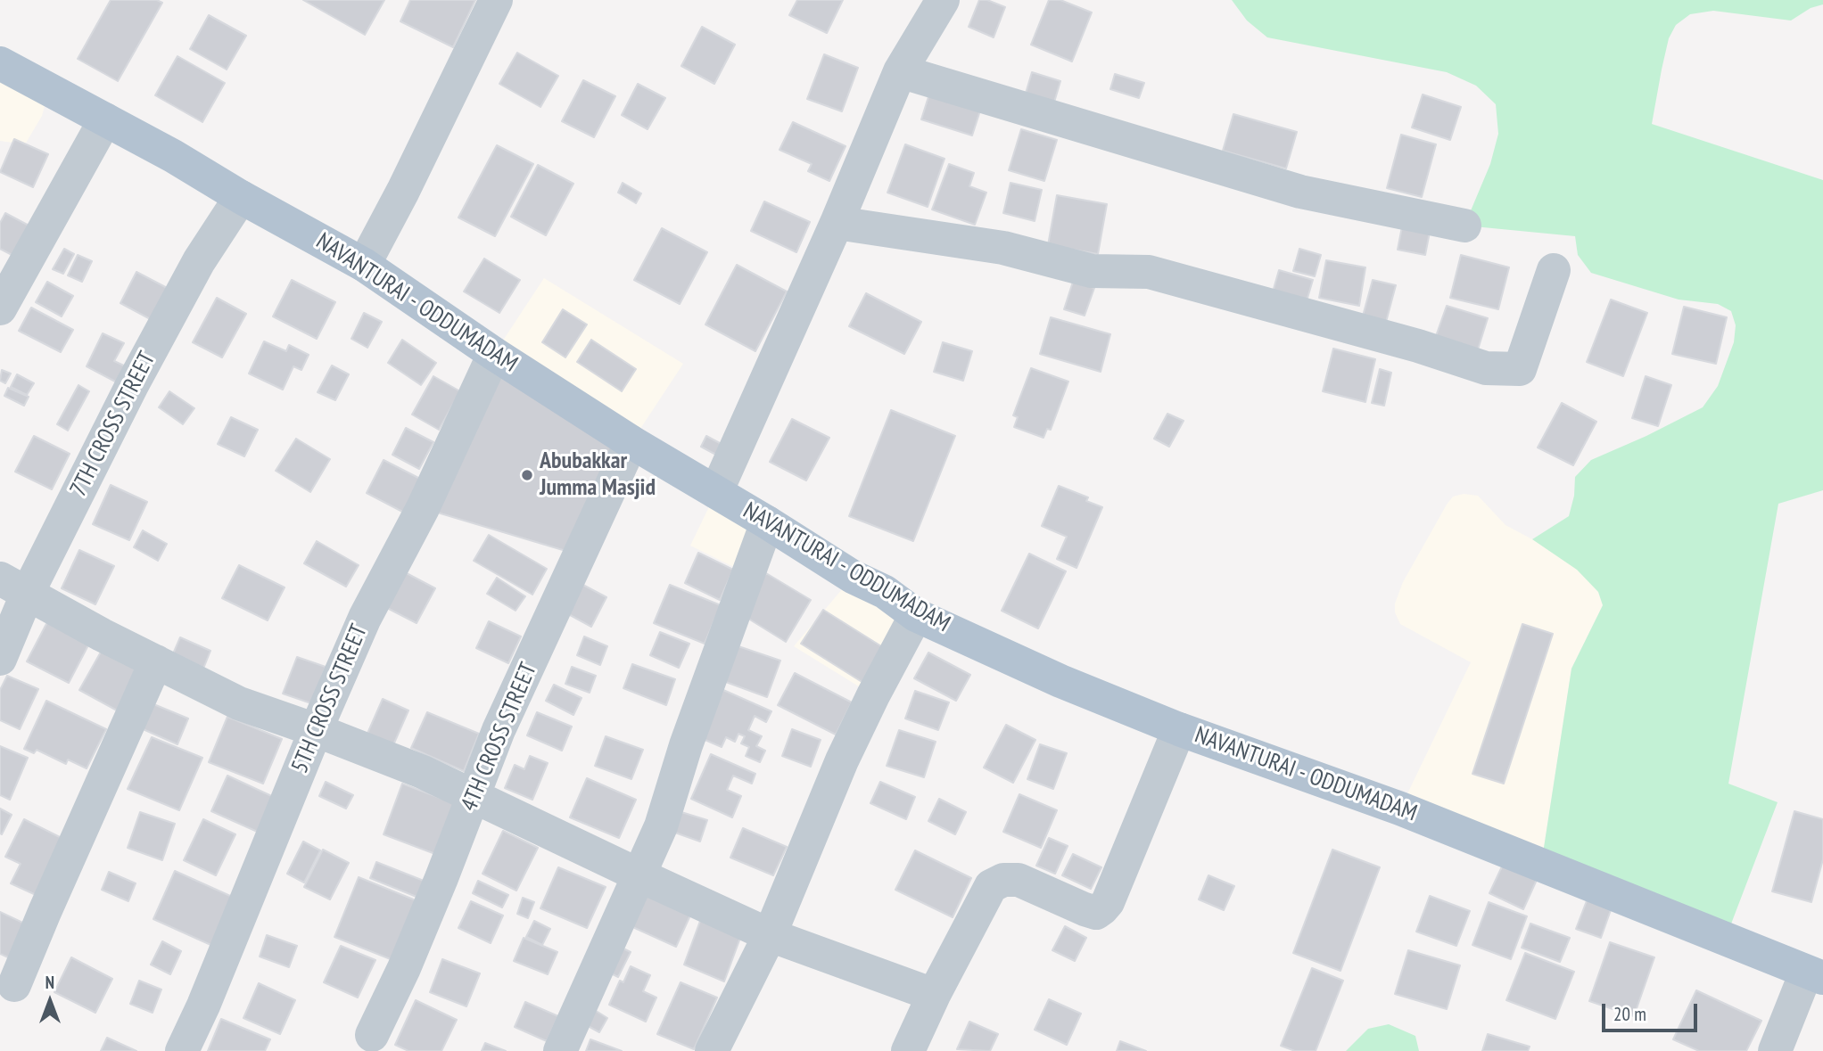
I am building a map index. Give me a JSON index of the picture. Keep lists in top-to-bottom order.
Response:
{
  "streets": {
    "main road": ["NAVANTURAI - ODDUMADAM"],
    "street": ["7TH CROSS STREET", "5TH CROSS STREET", "4TH CROSS STREET"]
  },
  "crossings": [
    ["NAVANTURAI - ODDUMADAM", "7TH CROSS STREET"],
    ["NAVANTURAI - ODDUMADAM", "5TH CROSS STREET"],
    ["NAVANTURAI - ODDUMADAM", "4TH CROSS STREET"]
  ],
  "places": ["Abubakkar Jumma Masjid"],
  "scale_bar": "20 m",
  "north": "top"
}
